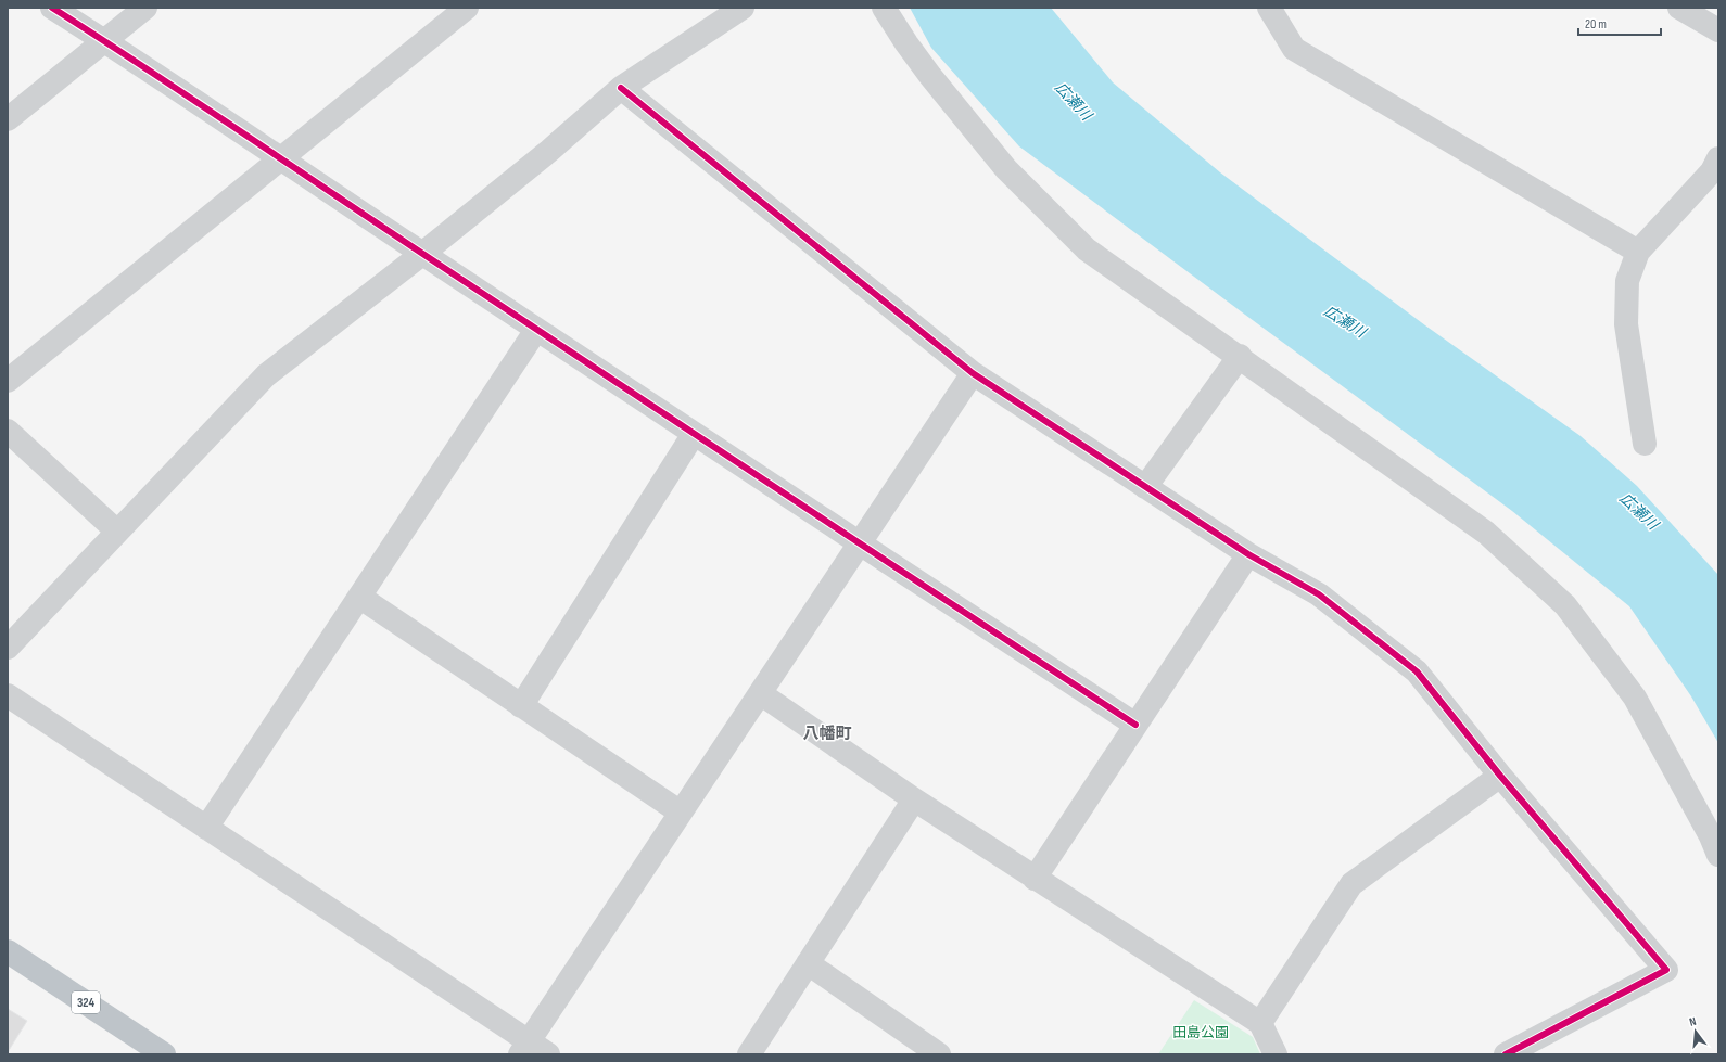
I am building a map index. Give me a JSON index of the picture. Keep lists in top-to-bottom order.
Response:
{
  "streets": {
    "highway": ["324"]
  },
  "districts": ["八幡町"],
  "water": ["広瀬川"],
  "parks": ["田島公園"],
  "scale_bar": "20 m",
  "north": "top"
}
